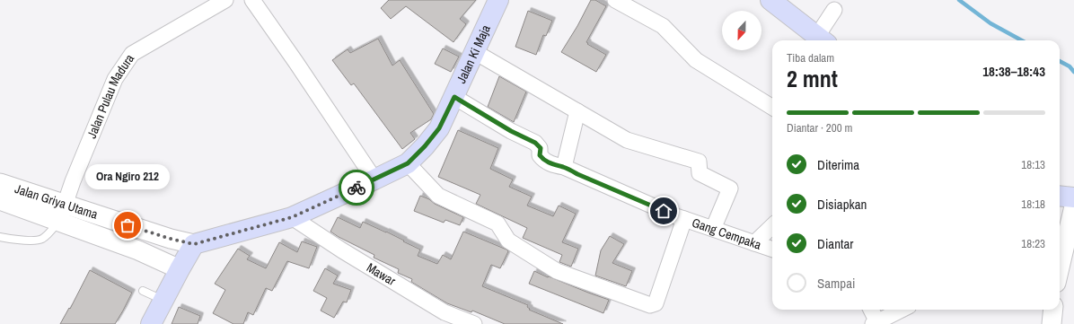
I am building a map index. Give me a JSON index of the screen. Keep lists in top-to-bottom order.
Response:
{
  "streets": {
    "main road": ["Jalan Ki Maja"],
    "street": [
      "Jalan Pulau Madura",
      "Jalan Griya Utama",
      "Gang Cempaka",
      "Mawar"
    ]
  },
  "crossings": [
    ["Jalan Ki Maja", "Jalan Griya Utama"],
    ["Jalan Ki Maja", "Gang Cempaka"],
    ["Jalan Ki Maja", "Mawar"],
    ["Jalan Pulau Madura", "Jalan Griya Utama"]
  ],
  "places": ["Ora Ngiro 212"],
  "north": "bottom",
  "page": {
    "heading": ["2 mnt", "Tiba dalam", "18:38–18:43"],
    "bar": "Diantar · 200 m",
    "list": [
      ["Diterima", "18:13"],
      ["Disiapkan", "18:18"],
      ["Diantar", "18:23"],
      "Sampai"
    ],
    "bubble": "Ora Ngiro 212"
  }
}
